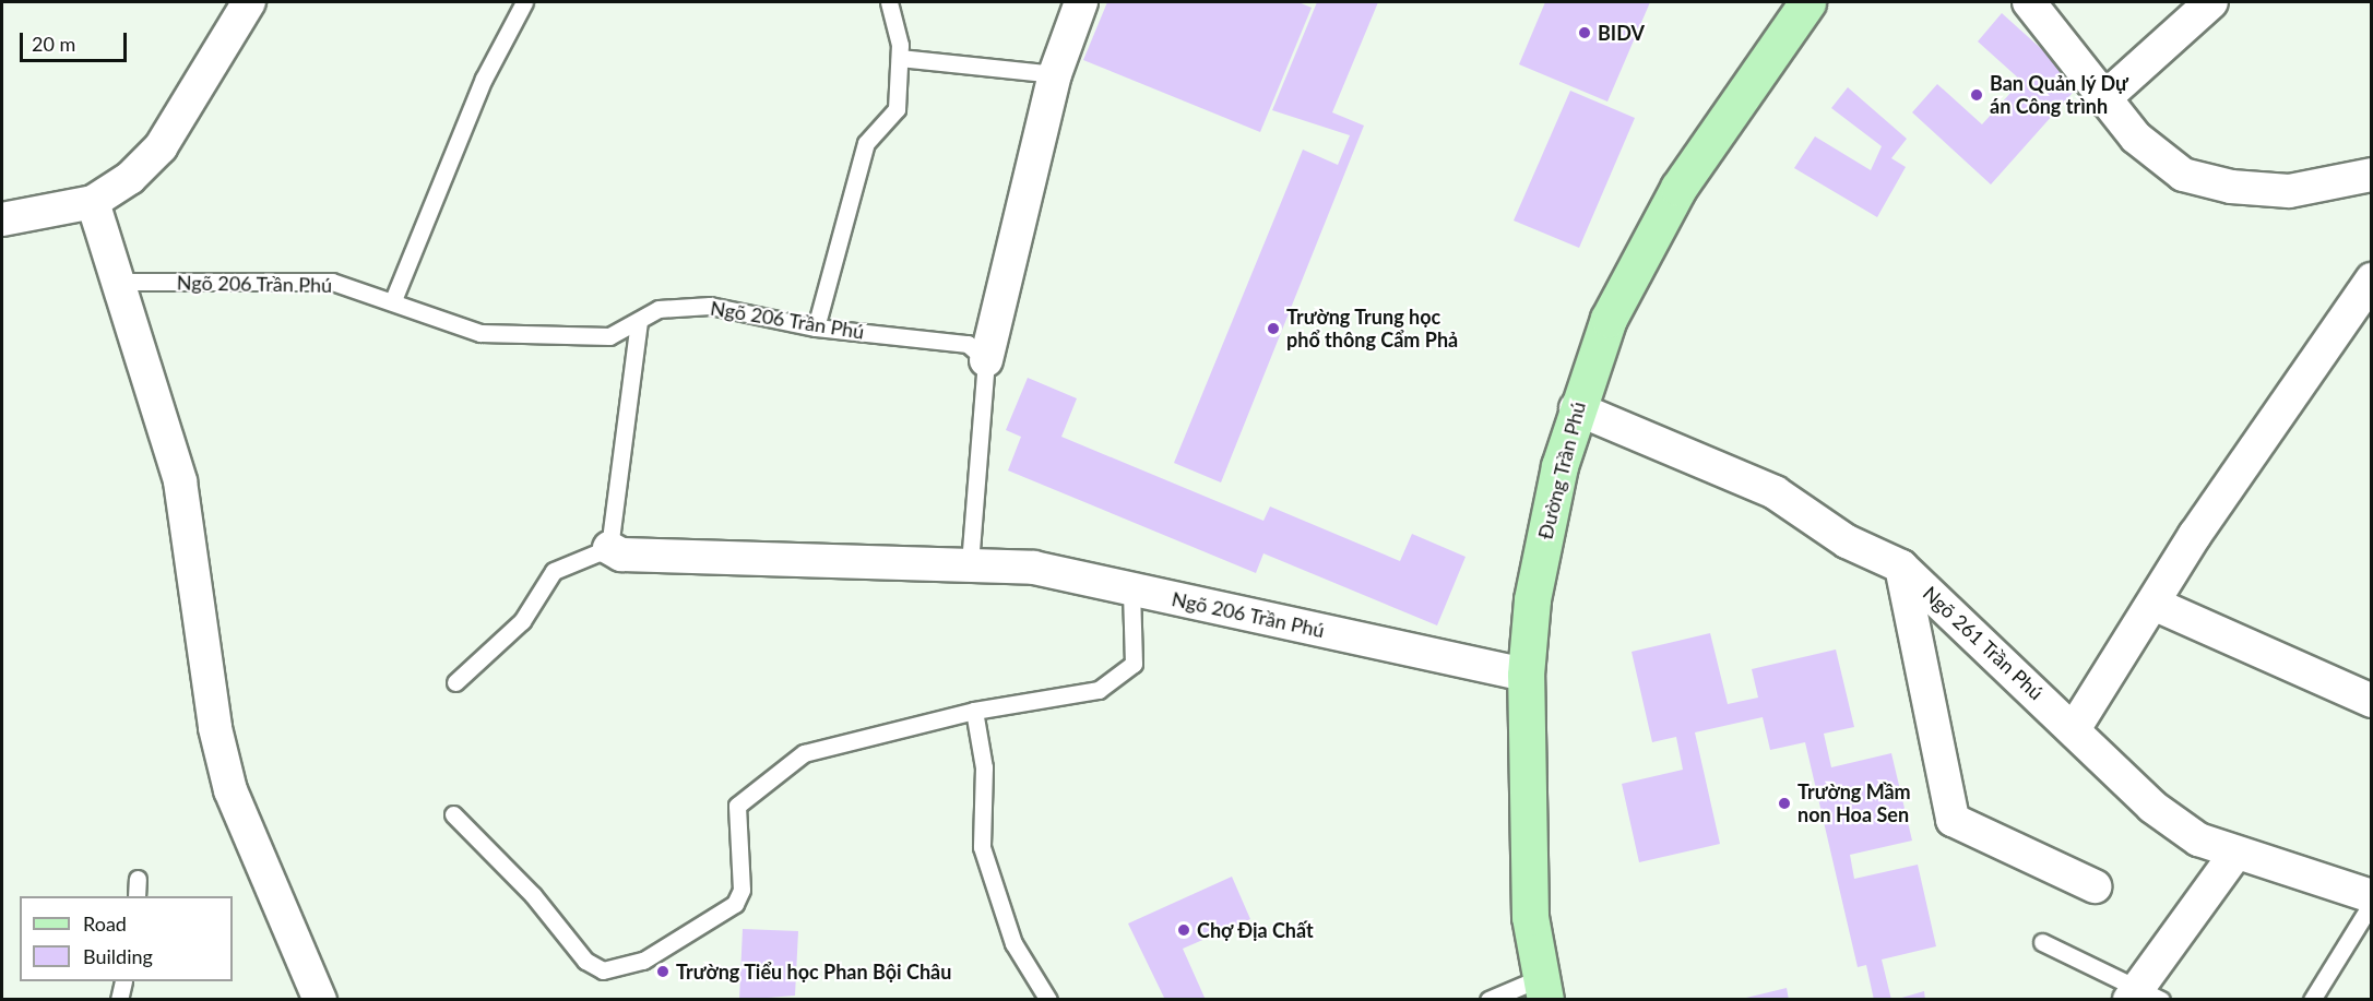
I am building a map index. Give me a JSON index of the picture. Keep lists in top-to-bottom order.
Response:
{
  "streets": {
    "main road": ["Đường Trần Phú"],
    "street": ["Ngõ 206 Trần Phú", "Ngõ 261 Trần Phú"]
  },
  "crossings": [
    ["Ngõ 206 Trần Phú", "Đường Trần Phú"],
    ["Đường Trần Phú", "Ngõ 261 Trần Phú"]
  ],
  "places": [
    "BIDV",
    "Ban Quản lý Dự án Công trình",
    "Trường Trung học phổ thông Cẩm Phả",
    "Trường Mầm non Hoa Sen",
    "Chợ Địa Chất",
    "Trường Tiểu học Phan Bội Châu"
  ],
  "legend": ["Road", "Building"],
  "scale_bar": "20 m"
}
